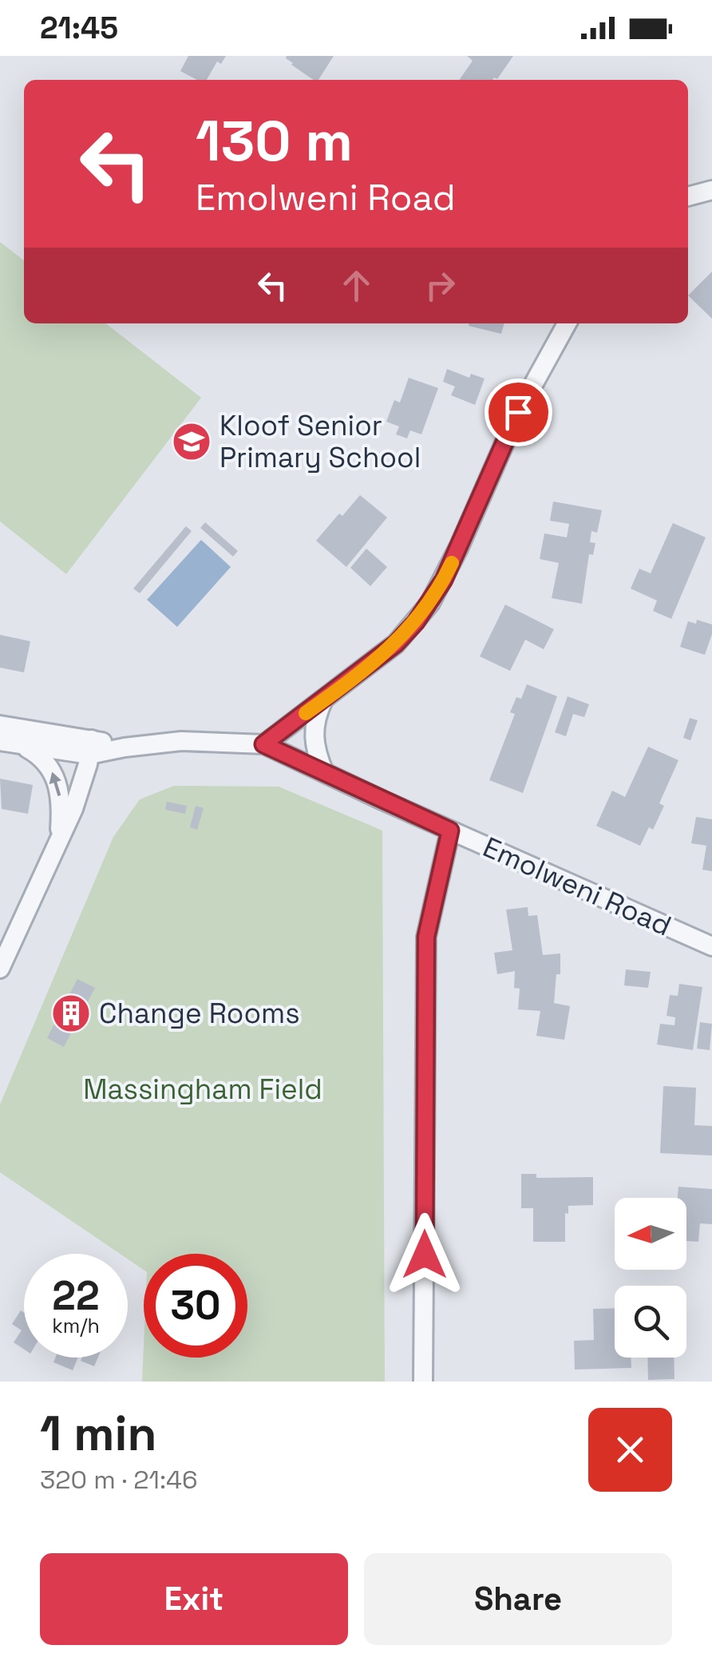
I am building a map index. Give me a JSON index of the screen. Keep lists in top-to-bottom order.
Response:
{
  "streets": {
    "street": ["Emolweni Road"]
  },
  "parks": ["Massingham Field"],
  "places": {
    "school or university": ["Kloof Senior Primary School"],
    "building": ["Change Rooms"]
  },
  "north": "left",
  "page": {
    "status": "21:45",
    "turn": ["130 m", "Emolweni Road"],
    "speed": "22 km/h",
    "limit": "30",
    "heading": ["1 min", "320 m · 21:46"],
    "buttons": ["Exit", "Share"]
  }
}
